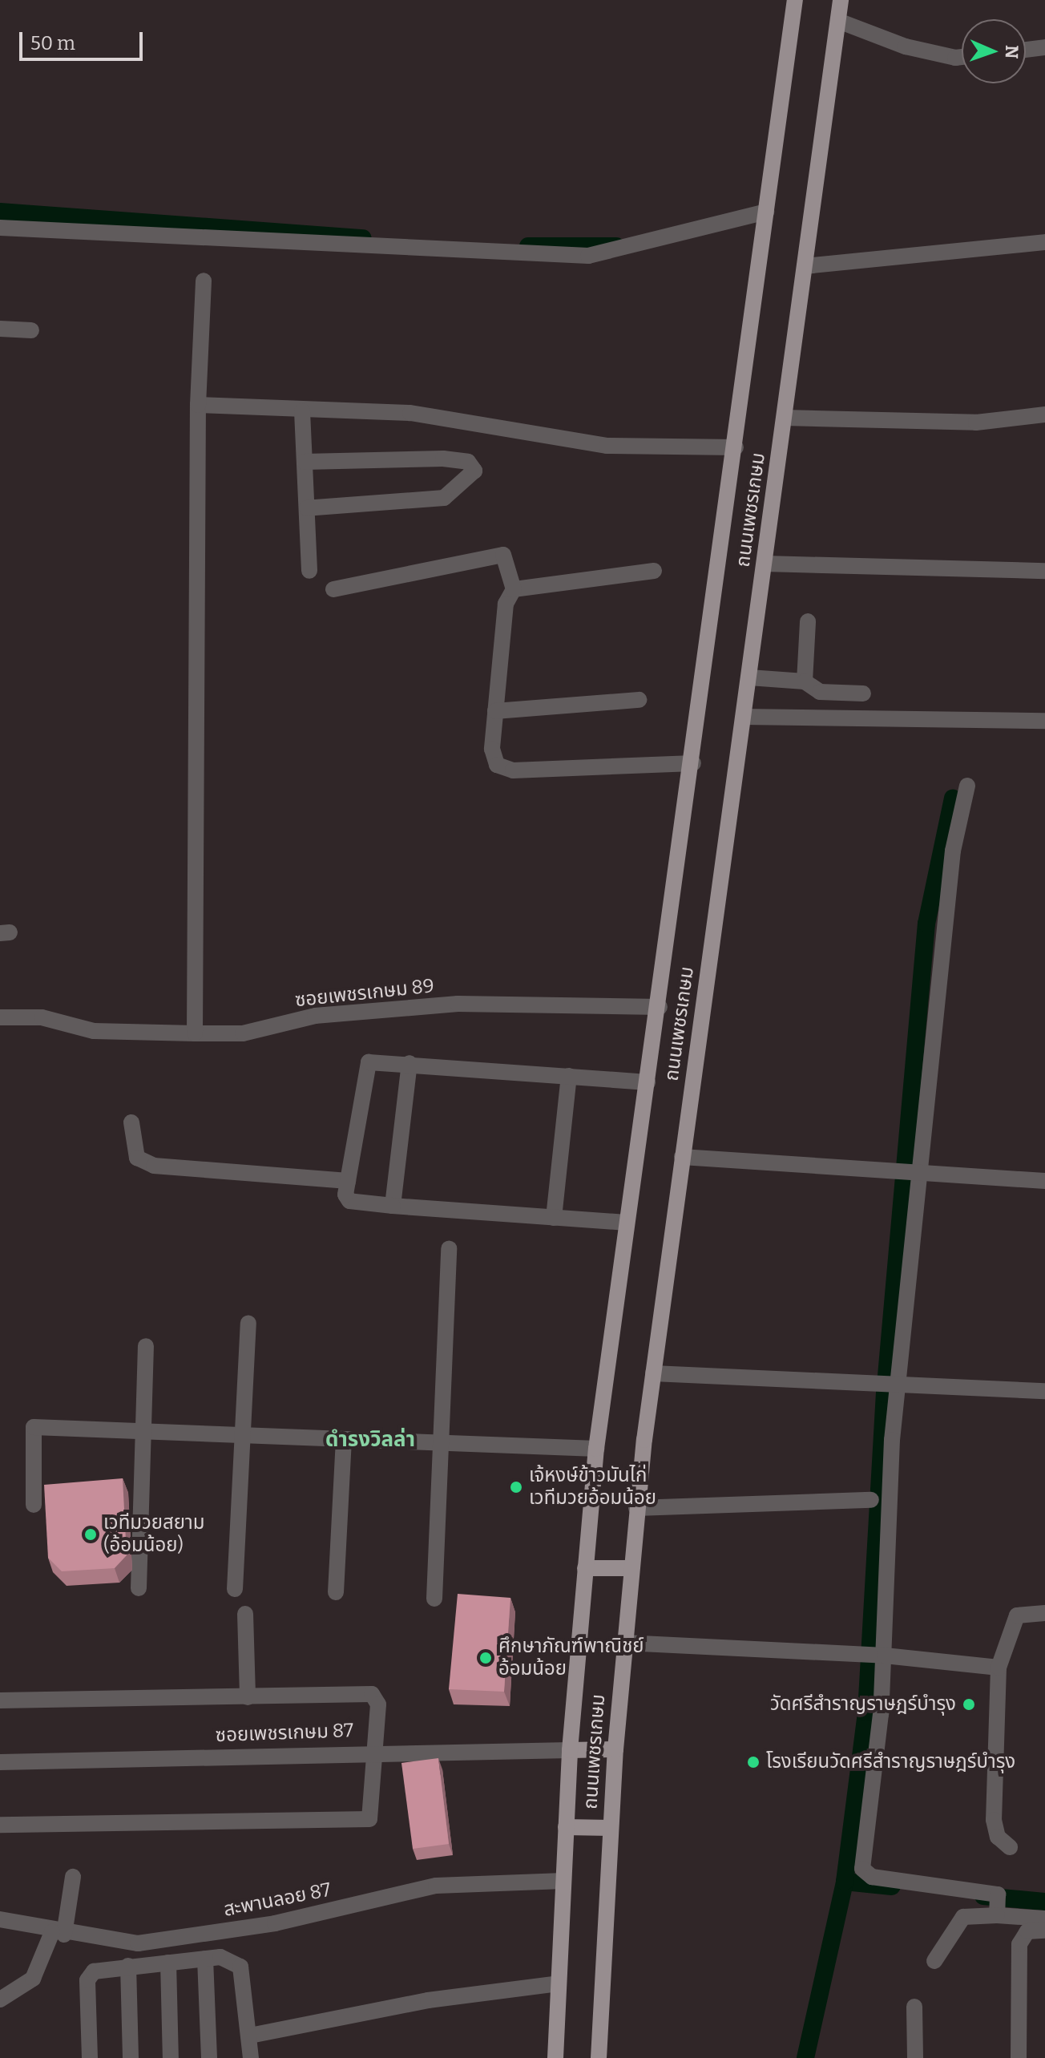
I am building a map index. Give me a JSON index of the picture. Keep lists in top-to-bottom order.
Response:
{
  "streets": {
    "main road": ["ถนนเพชรเกษม"],
    "street": ["ซอยเพชรเกษม 89", "ซอยเพชรเกษม 87", "สะพานลอย 87"]
  },
  "crossings": [
    ["ถนนเพชรเกษม", "ซอยเพชรเกษม 89"],
    ["ถนนเพชรเกษม", "ซอยเพชรเกษม 87"],
    ["ถนนเพชรเกษม", "สะพานลอย 87"]
  ],
  "districts": ["ดำรงวิลล่า"],
  "places": [
    "เจ้หงษ์ข้าวมันไก่ เวทีมวยอ้อมน้อย",
    "เวทีมวยสยาม (อ้อมน้อย)",
    "ศึกษาภัณฑ์พาณิชย์ อ้อมน้อย",
    "วัดศรีสําราญราษฎร์บํารุง",
    "โรงเรียนวัดศรีสําราญราษฎร์บํารุง"
  ],
  "scale_bar": "50 m",
  "north": "right"
}
